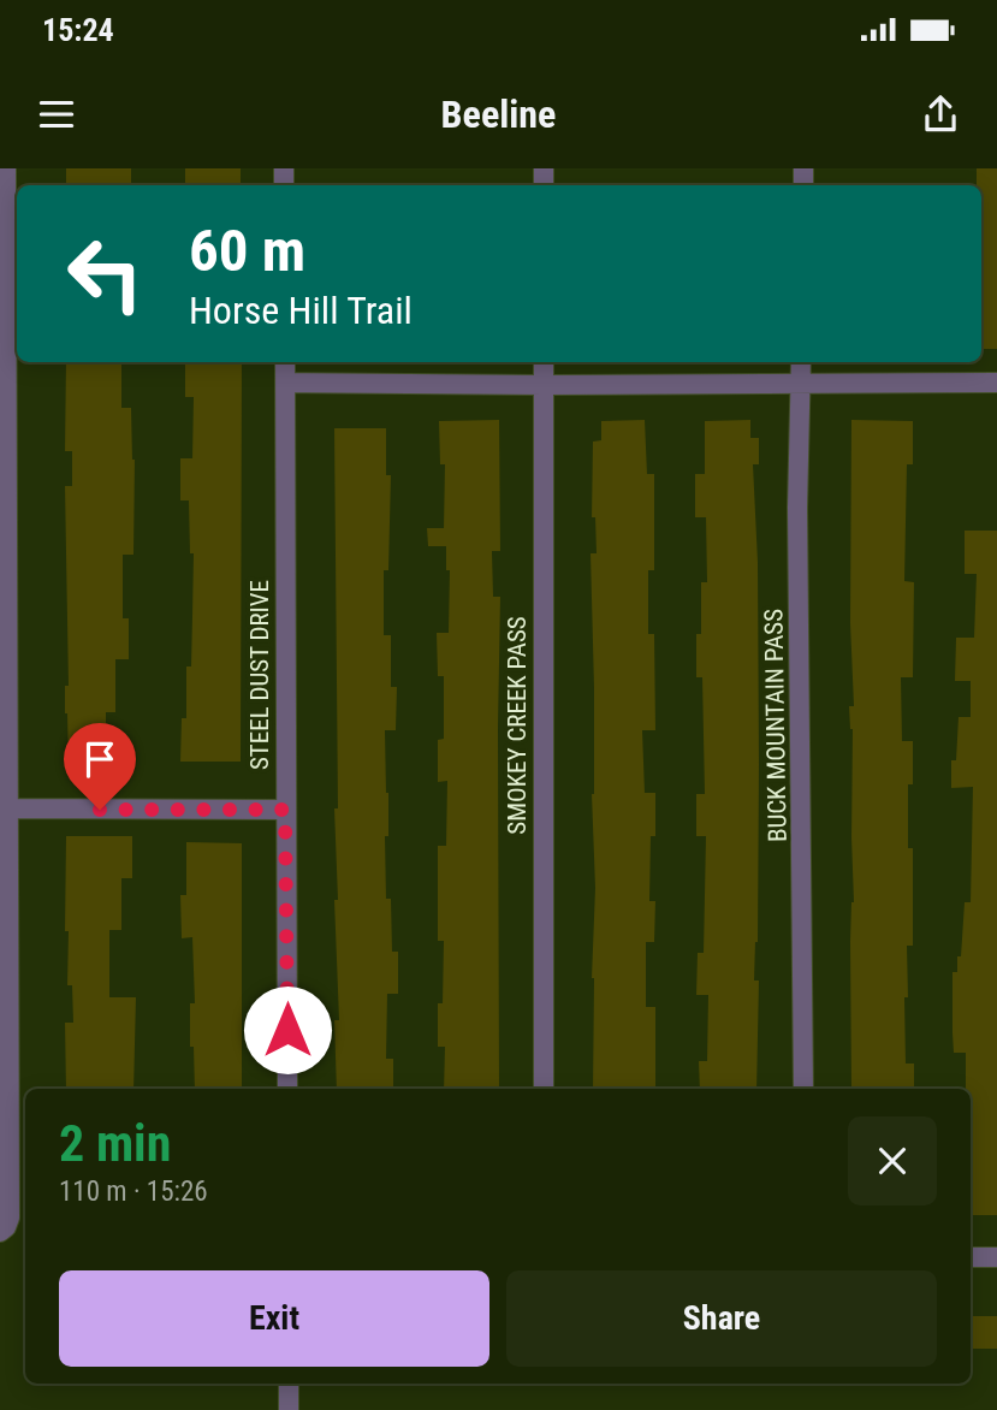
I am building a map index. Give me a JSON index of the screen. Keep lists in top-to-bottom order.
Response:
{
  "streets": {
    "street": ["STEEL DUST DRIVE", "SMOKEY CREEK PASS", "BUCK MOUNTAIN PASS"]
  },
  "page": {
    "status": "15:24",
    "header": "Beeline",
    "turn": ["60 m", "Horse Hill Trail"],
    "heading": ["2 min", "110 m · 15:26"],
    "buttons": ["Exit", "Share"]
  }
}
